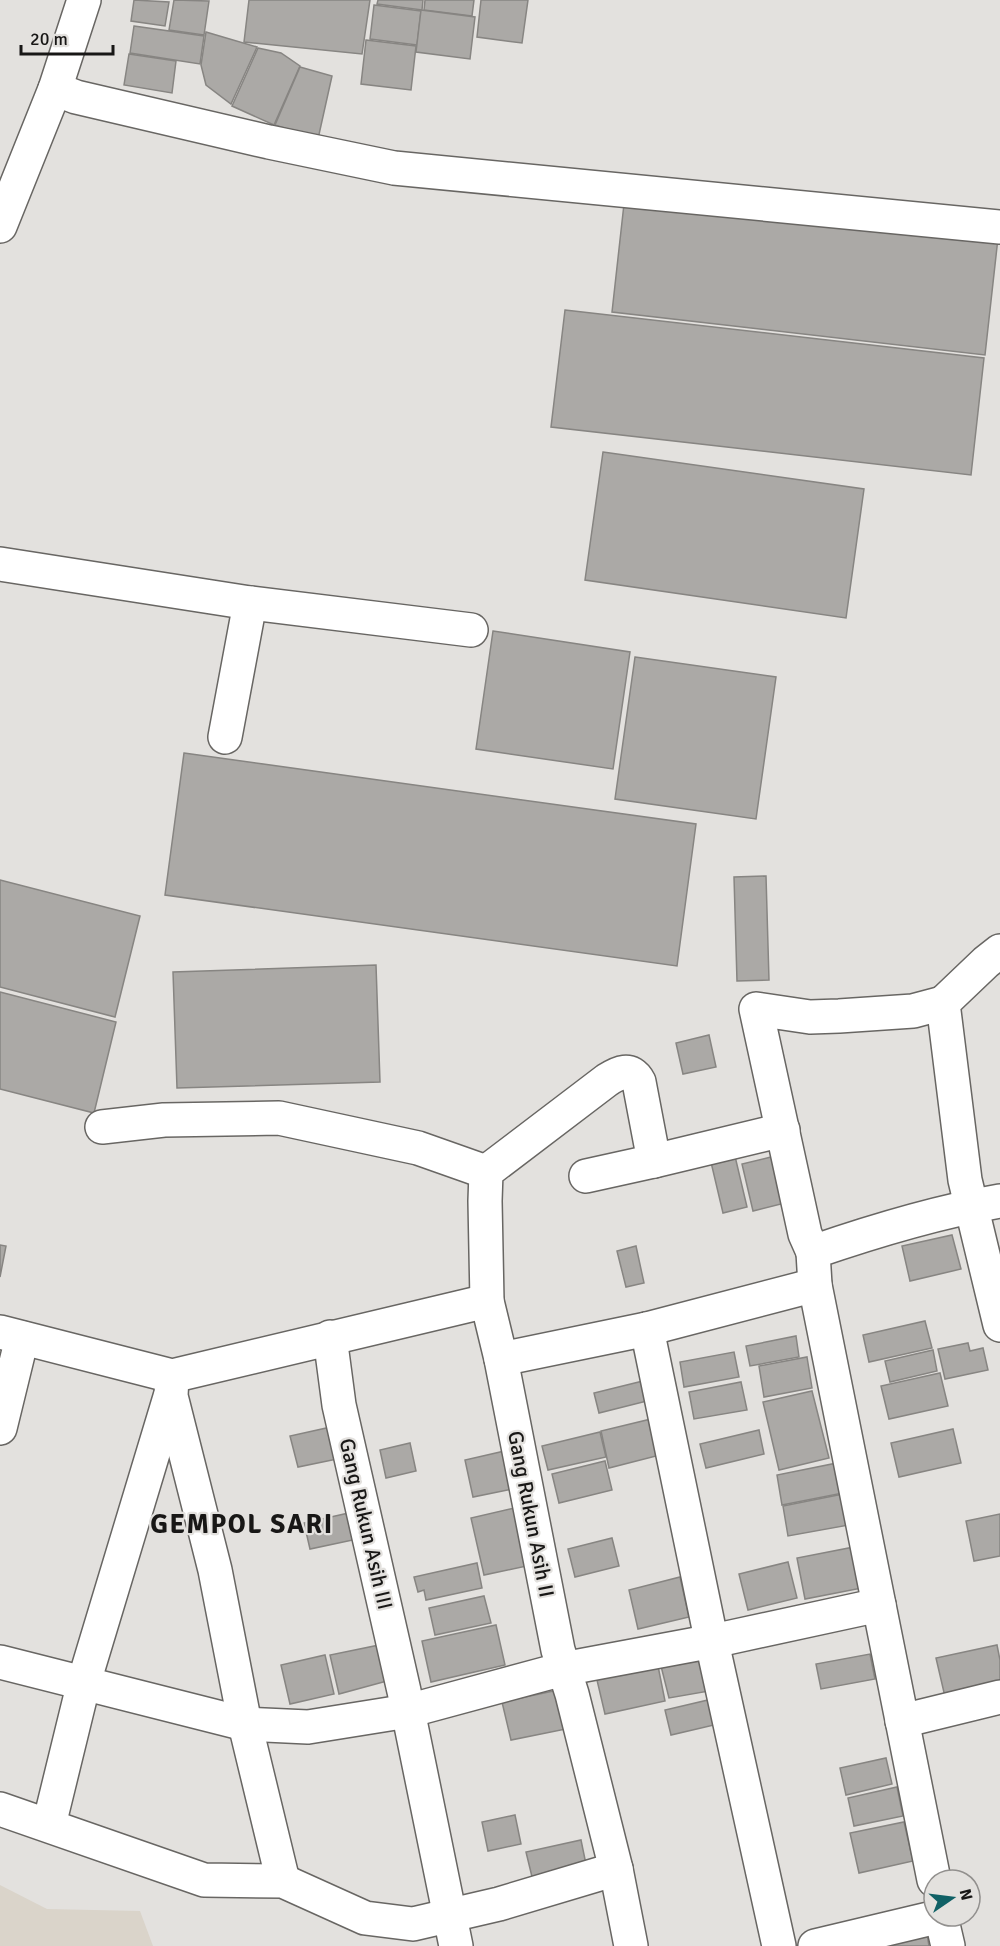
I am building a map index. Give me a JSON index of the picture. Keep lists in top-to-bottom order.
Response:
{
  "streets": {
    "street": ["Gang Rukun Asih II", "Gang Rukun Asih III"]
  },
  "districts": ["GEMPOL SARI"],
  "scale_bar": "20 m",
  "north": "right"
}
